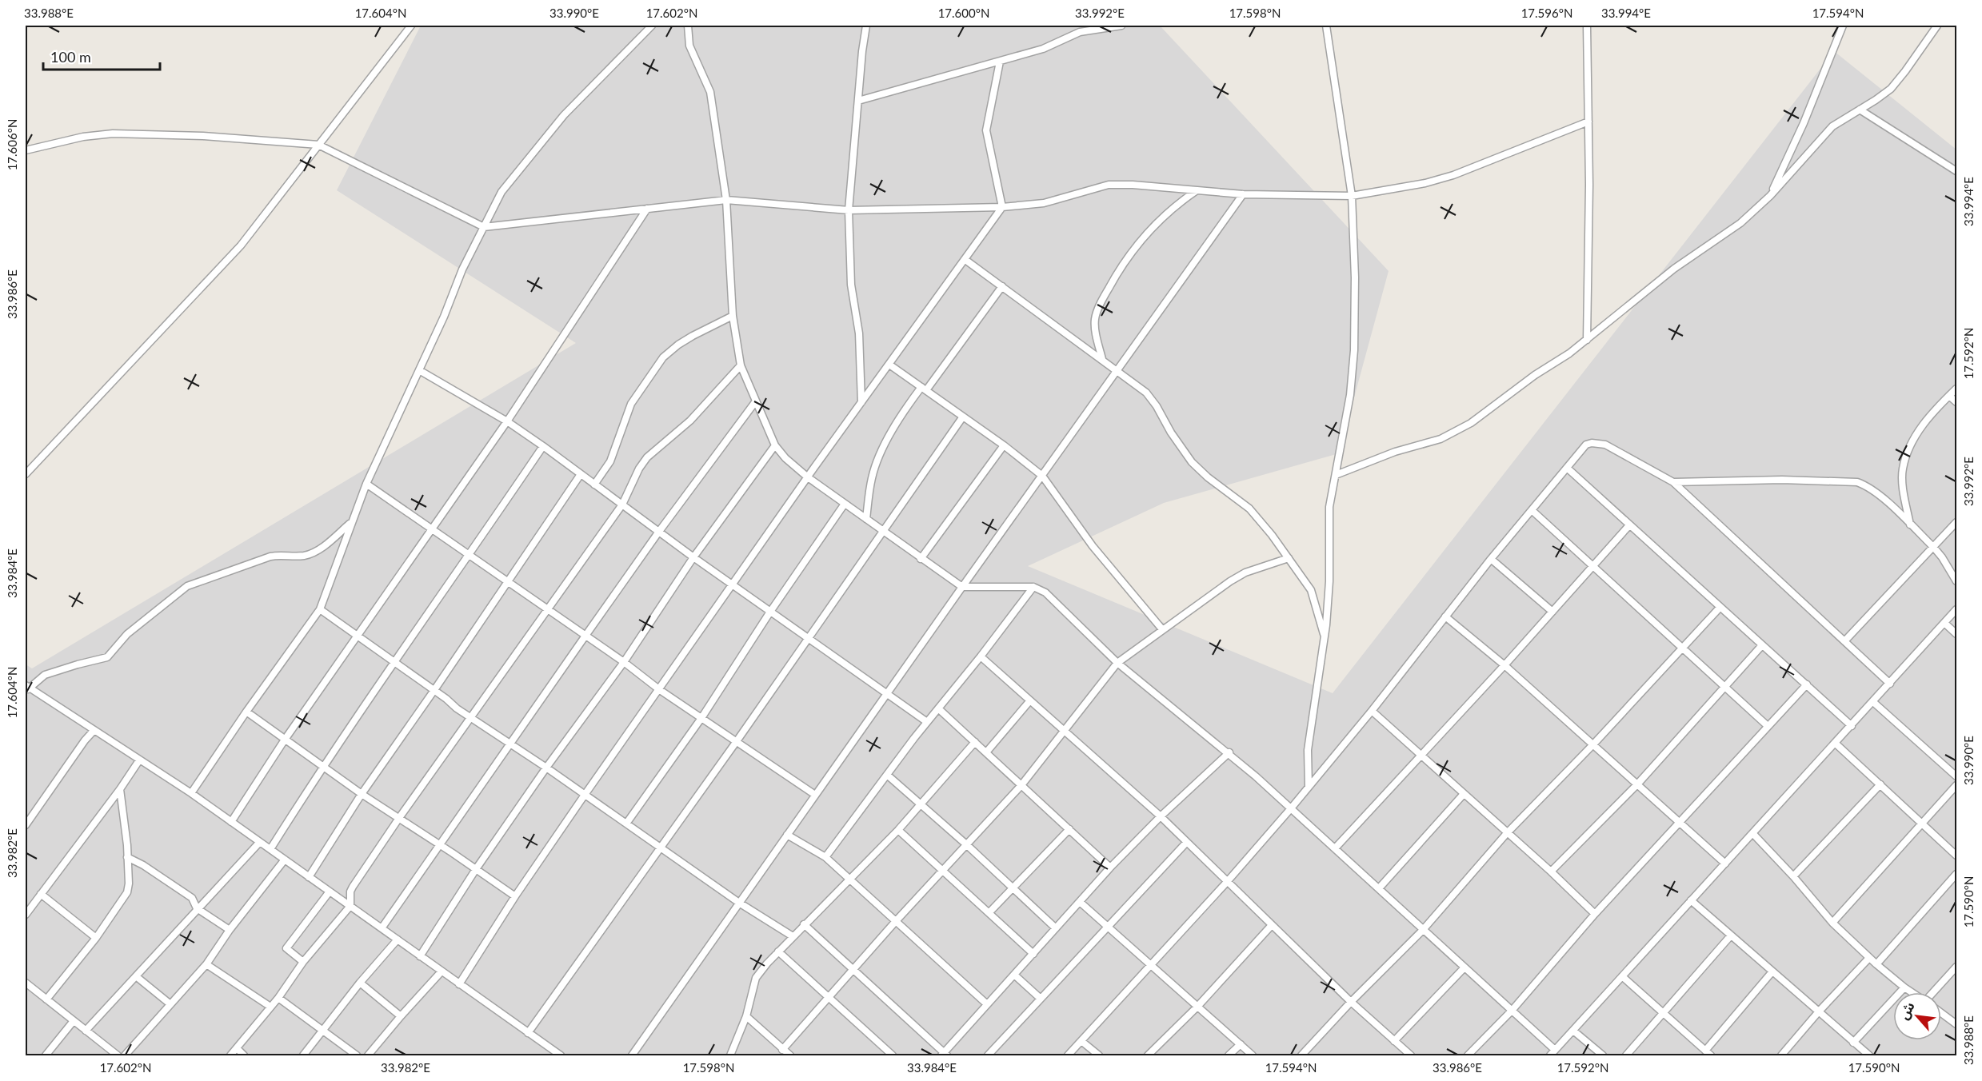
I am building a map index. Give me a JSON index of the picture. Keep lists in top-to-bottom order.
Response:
{
  "scale_bar": "100 m",
  "north": "top left",
  "coordinates": [
    "33.988°E",
    "17.604°N",
    "33.990°E",
    "17.602°N",
    "17.600°N",
    "33.992°E",
    "17.598°N",
    "17.596°N",
    "33.994°E",
    "17.594°N",
    "17.606°N",
    "33.986°E",
    "17.592°N",
    "33.984°E",
    "33.982°E",
    "17.590°N"
  ]
}
